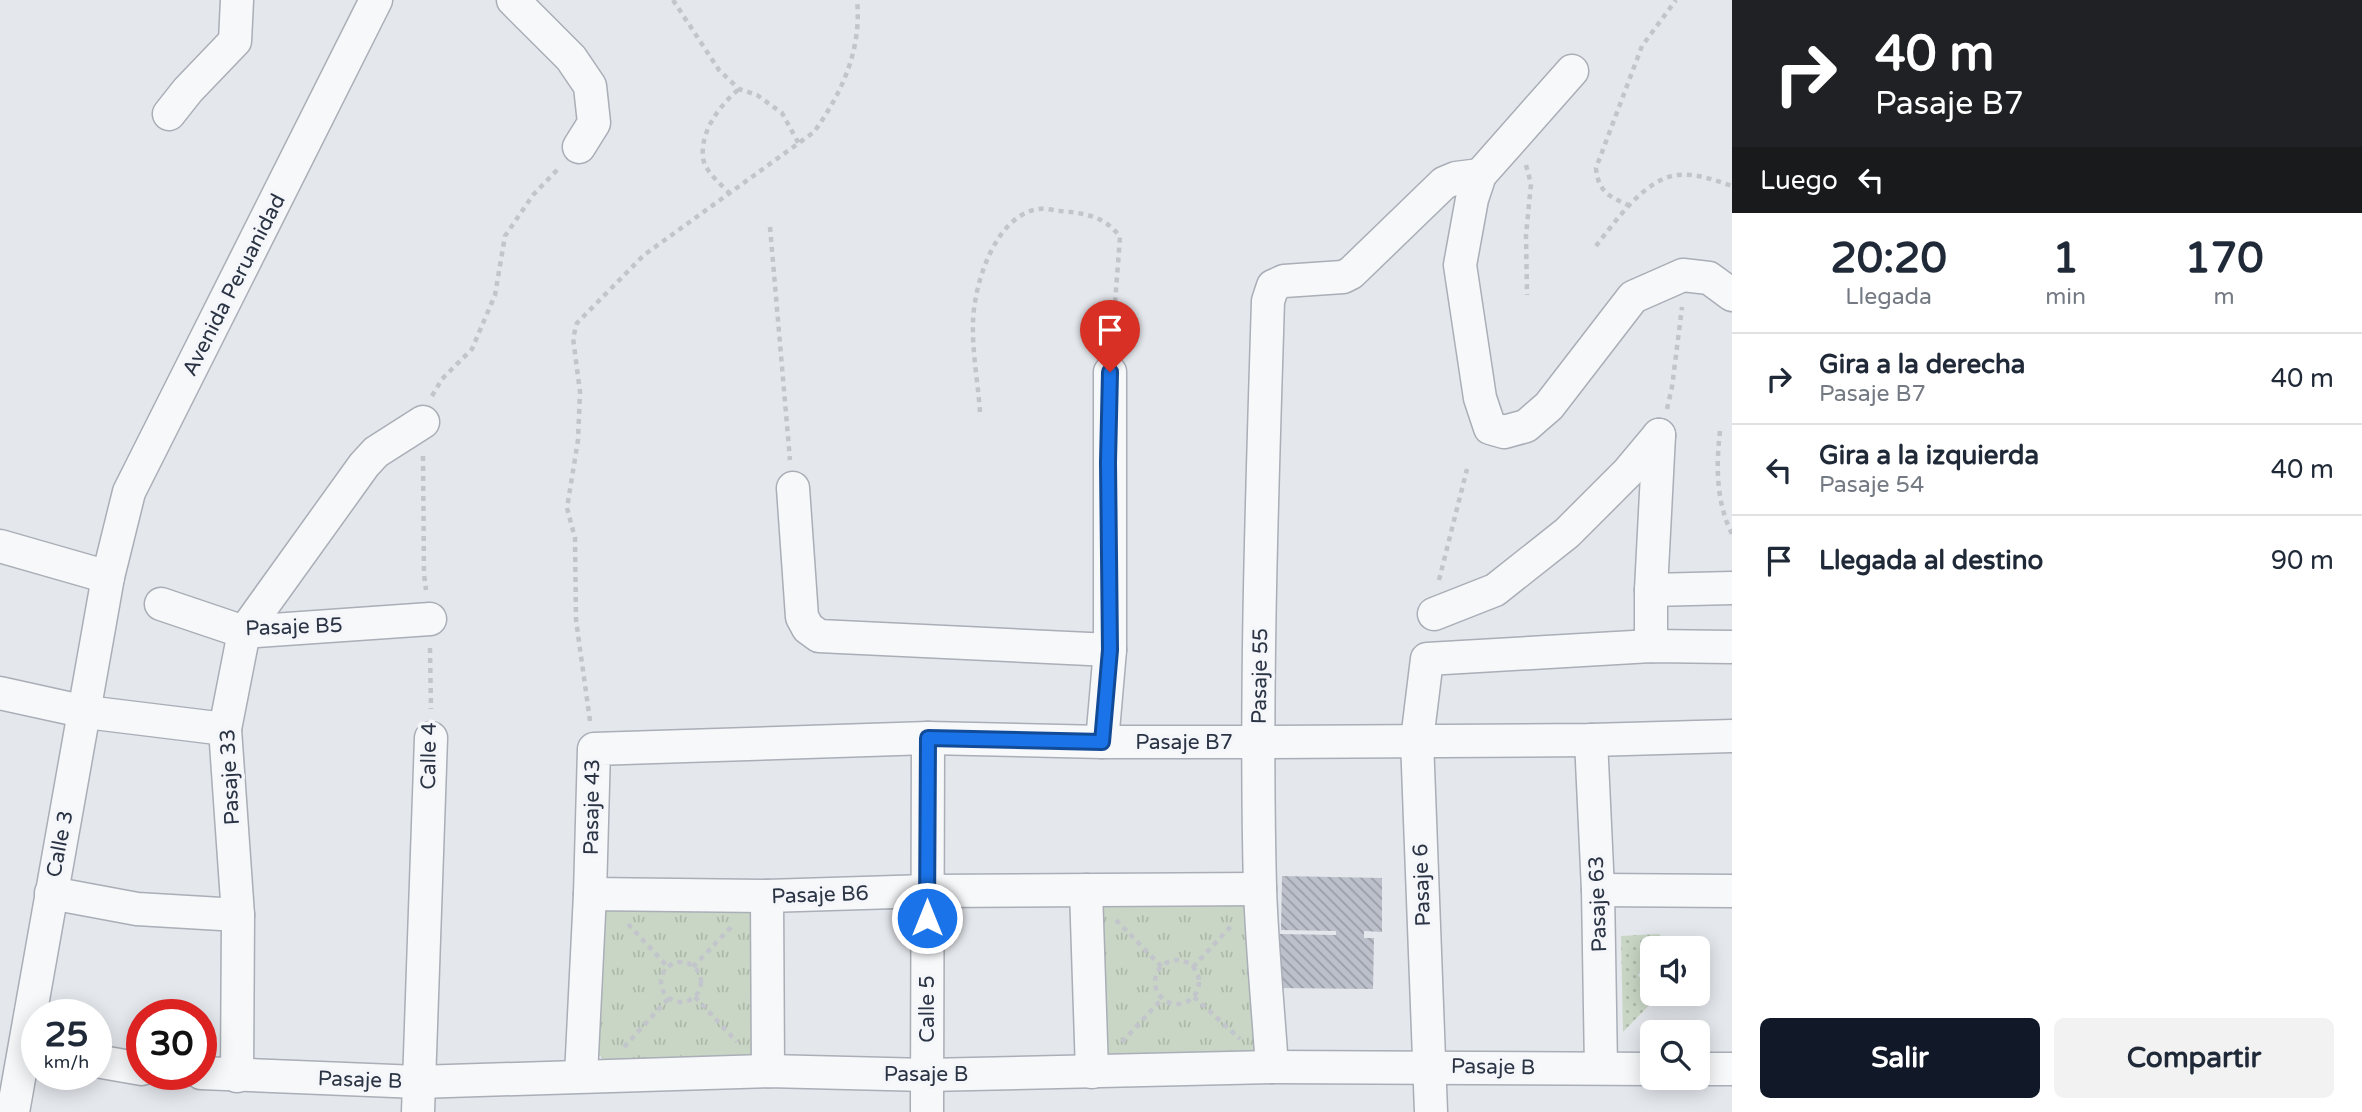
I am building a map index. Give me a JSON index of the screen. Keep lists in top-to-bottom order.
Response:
{
  "streets": {
    "street": [
      "Avenida Peruanidad",
      "Pasaje B5",
      "Pasaje 55",
      "Pasaje B7",
      "Calle 4",
      "Pasaje 33",
      "Pasaje 43",
      "Calle 3",
      "Pasaje 6",
      "Pasaje B6",
      "Pasaje 63",
      "Calle 5",
      "Pasaje B"
    ]
  },
  "crossings": [
    ["Avenida Peruanidad", "Calle 3"],
    ["Pasaje B5", "Calle 4"],
    ["Pasaje B5", "Pasaje 33"],
    ["Pasaje 55", "Pasaje B7"],
    ["Pasaje 55", "Pasaje B6"],
    ["Pasaje 55", "Pasaje B"],
    ["Pasaje B7", "Pasaje 43"],
    ["Pasaje B7", "Pasaje 6"],
    ["Pasaje B7", "Pasaje 63"],
    ["Pasaje B7", "Calle 5"],
    ["Calle 4", "Pasaje 33"],
    ["Calle 4", "Pasaje B"],
    ["Pasaje 33", "Pasaje B"],
    ["Pasaje 43", "Pasaje B6"],
    ["Pasaje 43", "Pasaje B"],
    ["Pasaje 6", "Pasaje B"],
    ["Pasaje B6", "Calle 5"],
    ["Pasaje 63", "Pasaje B"],
    ["Calle 5", "Pasaje B"]
  ],
  "page": {
    "turn": ["40 m", "Pasaje B7"],
    "then": "Luego",
    "eta": [
      "20:20",
      "Llegada",
      "1",
      "min",
      "170",
      "m"
    ],
    "list": [
      {
        "name": "Gira a la derecha",
        "note": "Pasaje B7",
        "value": "40 m"
      },
      {
        "name": "Gira a la izquierda",
        "note": "Pasaje 54",
        "value": "40 m"
      },
      {
        "name": "Llegada al destino",
        "value": "90 m"
      }
    ],
    "speed": "25 km/h",
    "limit": "30",
    "buttons": ["Salir", "Compartir"]
  }
}
